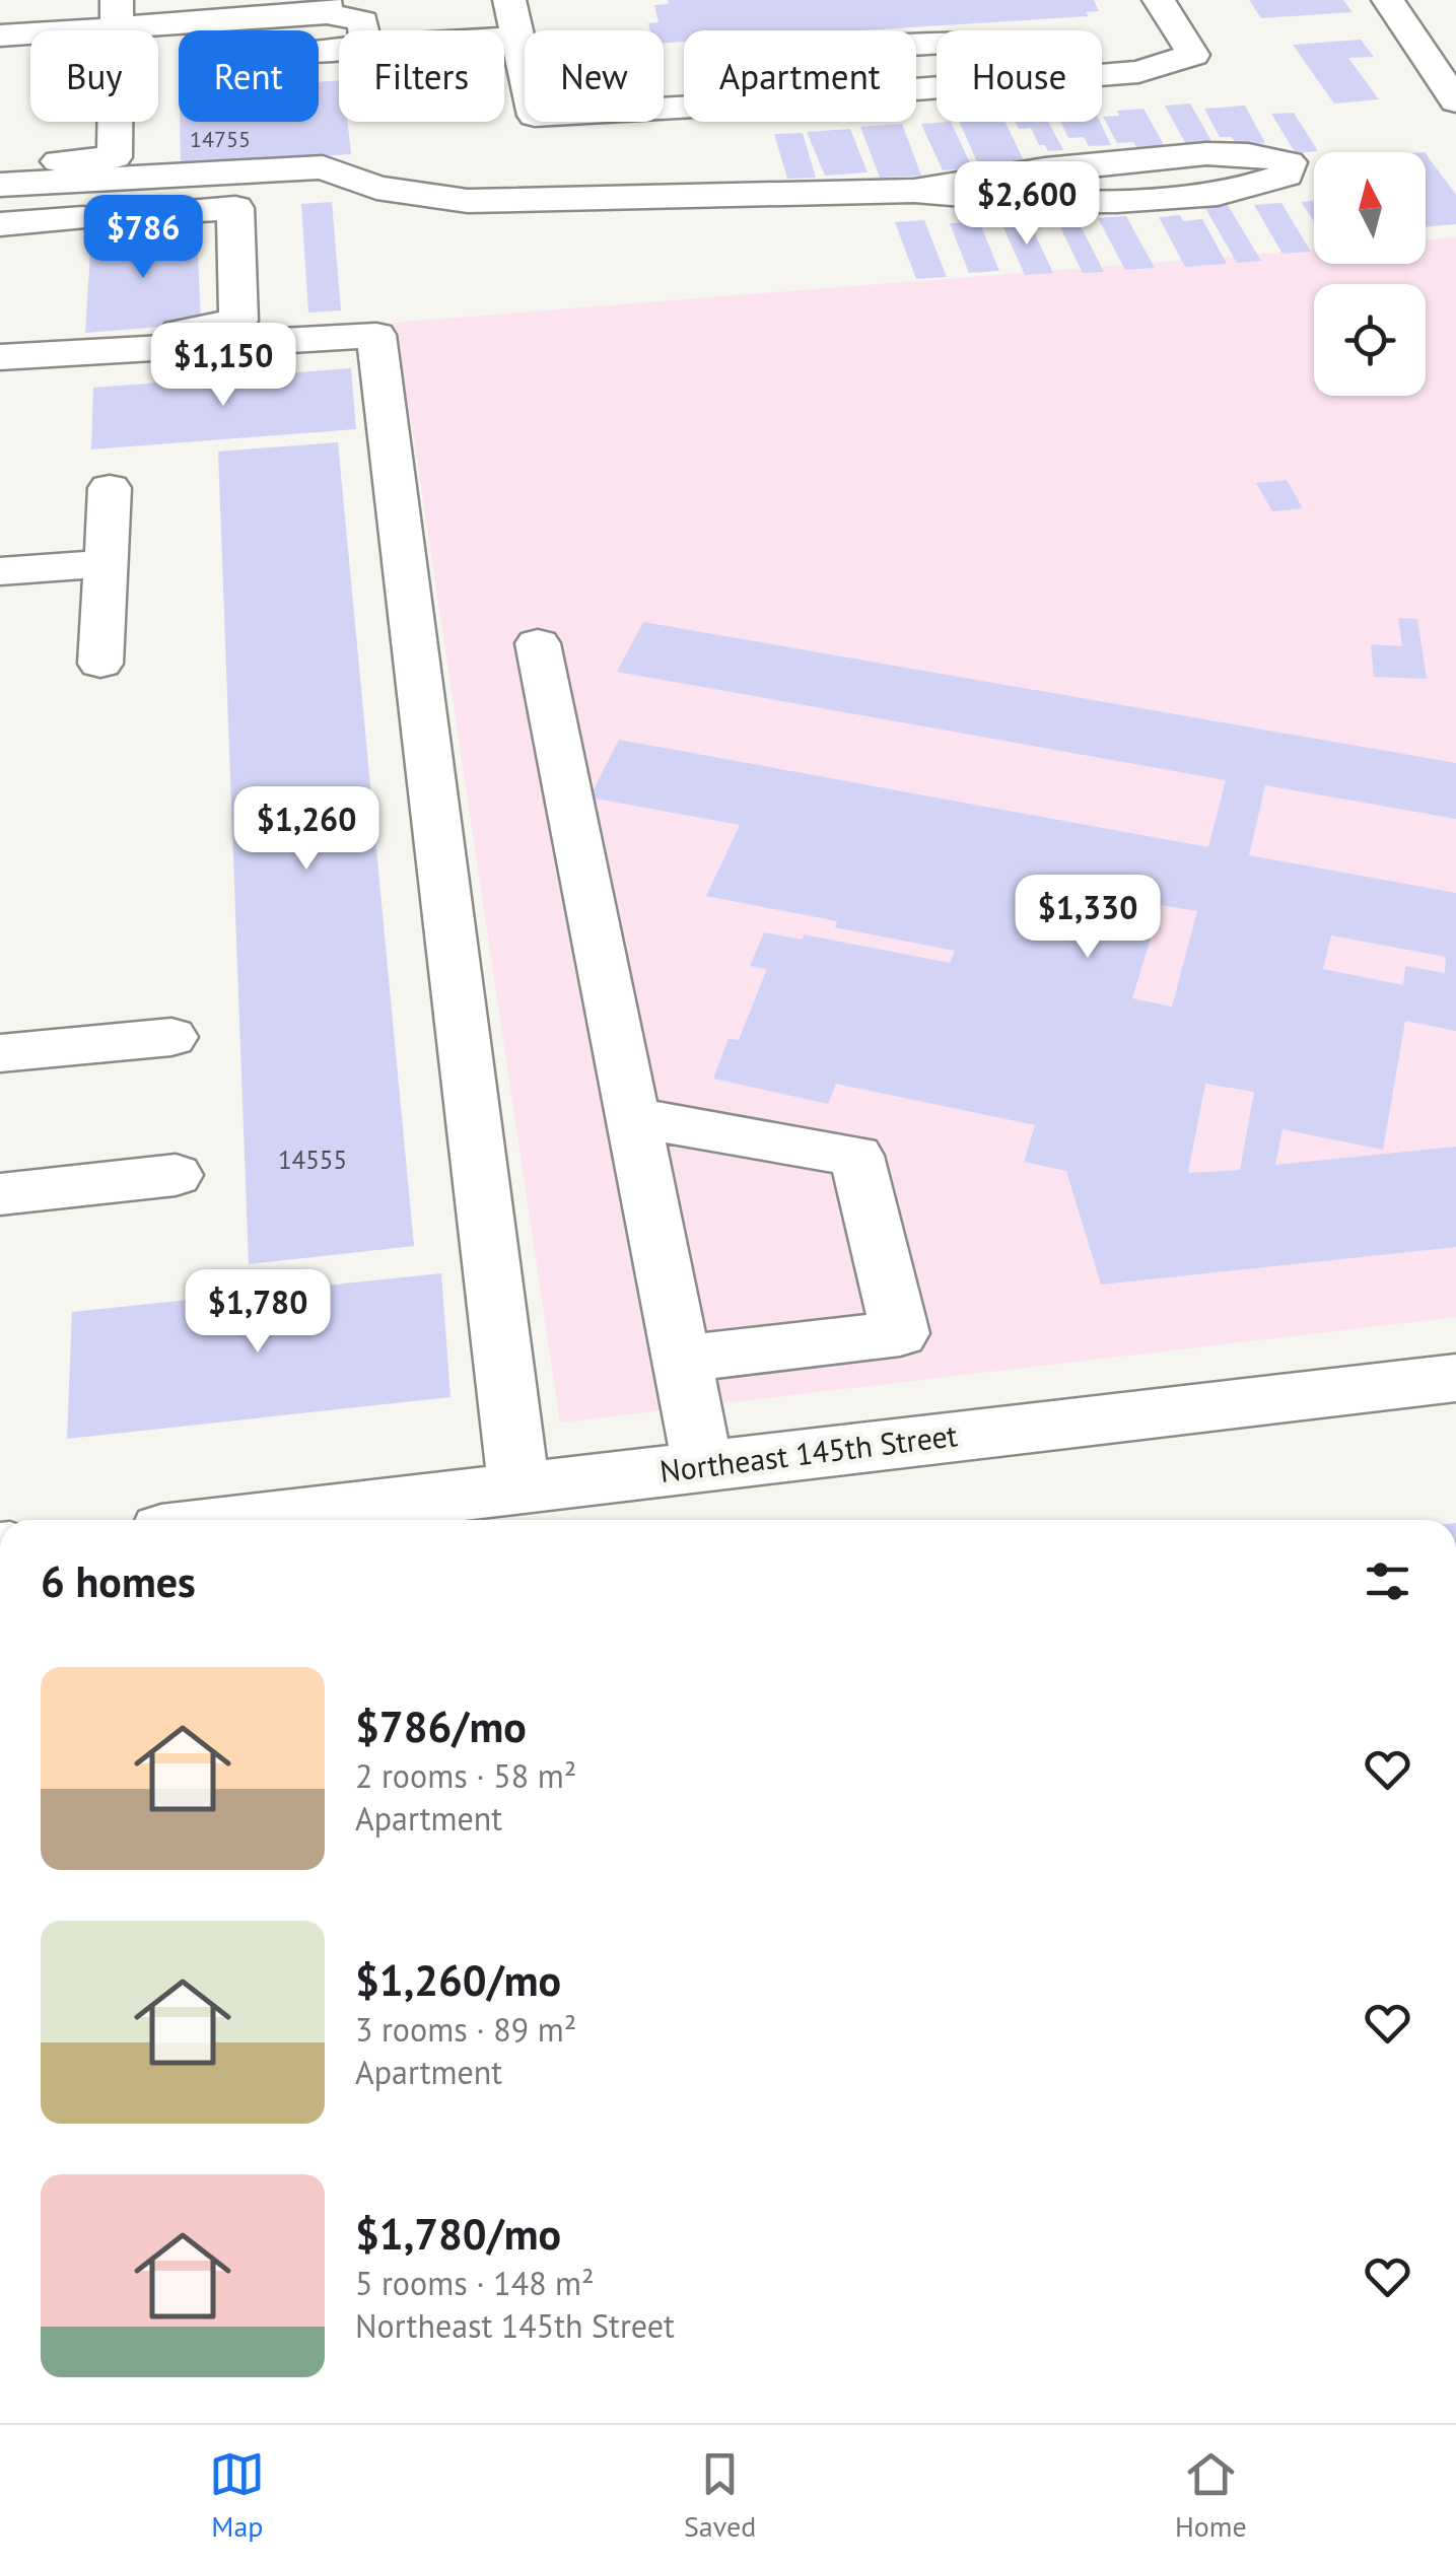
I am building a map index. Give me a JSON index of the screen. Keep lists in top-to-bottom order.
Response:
{
  "streets": {
    "street": ["Northeast 145th Street"]
  },
  "house_numbers": ["14755", "14555"],
  "north": "top",
  "page": {
    "chip": [
      "Buy",
      "Rent",
      "Filters",
      "New",
      "Apartment",
      "House"
    ],
    "price": [
      "$2,600",
      "$786",
      "$1,150",
      "$1,260",
      "$1,330",
      "$1,780"
    ],
    "heading": "6 homes",
    "list": [
      {
        "name": "$786/mo",
        "note": "2 rooms · 58 m² · Apartment"
      },
      {
        "name": "$1,260/mo",
        "note": "3 rooms · 89 m² · Apartment"
      },
      {
        "name": "$1,780/mo",
        "note": "5 rooms · 148 m² · Northeast 145th Street"
      }
    ],
    "tabs": ["Map", "Saved", "Home"]
  }
}
